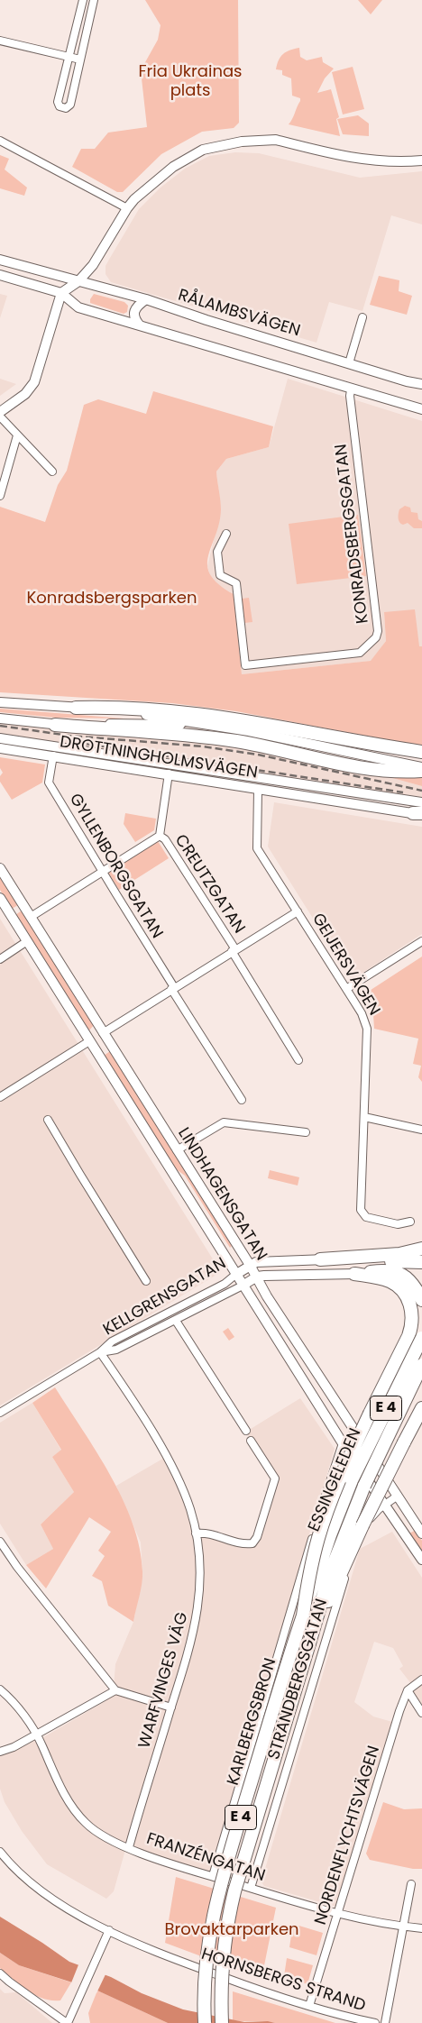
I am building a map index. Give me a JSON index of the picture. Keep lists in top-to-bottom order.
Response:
{
  "streets": {
    "highway": ["E 4", "ESSINGELEDEN", "KARLBERGSBRON"],
    "street": [
      "RÅLAMBSVÄGEN",
      "KONRADSBERGSGATAN",
      "DROTTNINGHOLMSVÄGEN",
      "GYLLENBORGSGATAN",
      "CREUTZGATAN",
      "GEIJERSVÄGEN",
      "LINDHAGENSGATAN",
      "KELLGRENSGATAN",
      "STRANDBERGSGATAN",
      "WARFVINGES VÄG",
      "NORDENFLYCHTSVÄGEN",
      "FRANZÉNGATAN",
      "HORNSBERGS STRAND"
    ]
  },
  "crossings": [
    ["DROTTNINGHOLMSVÄGEN", "GYLLENBORGSGATAN"],
    ["DROTTNINGHOLMSVÄGEN", "GEIJERSVÄGEN"],
    ["LINDHAGENSGATAN", "KELLGRENSGATAN"],
    ["LINDHAGENSGATAN", "STRANDBERGSGATAN"],
    ["KELLGRENSGATAN", "WARFVINGES VÄG"],
    ["ESSINGELEDEN", "KARLBERGSBRON"],
    ["STRANDBERGSGATAN", "FRANZÉNGATAN"],
    ["WARFVINGES VÄG", "FRANZÉNGATAN"],
    ["NORDENFLYCHTSVÄGEN", "FRANZÉNGATAN"],
    ["NORDENFLYCHTSVÄGEN", "HORNSBERGS STRAND"]
  ],
  "parks": ["Fria Ukrainas plats", "Konradsbergsparken", "Brovaktarparken"]
}
